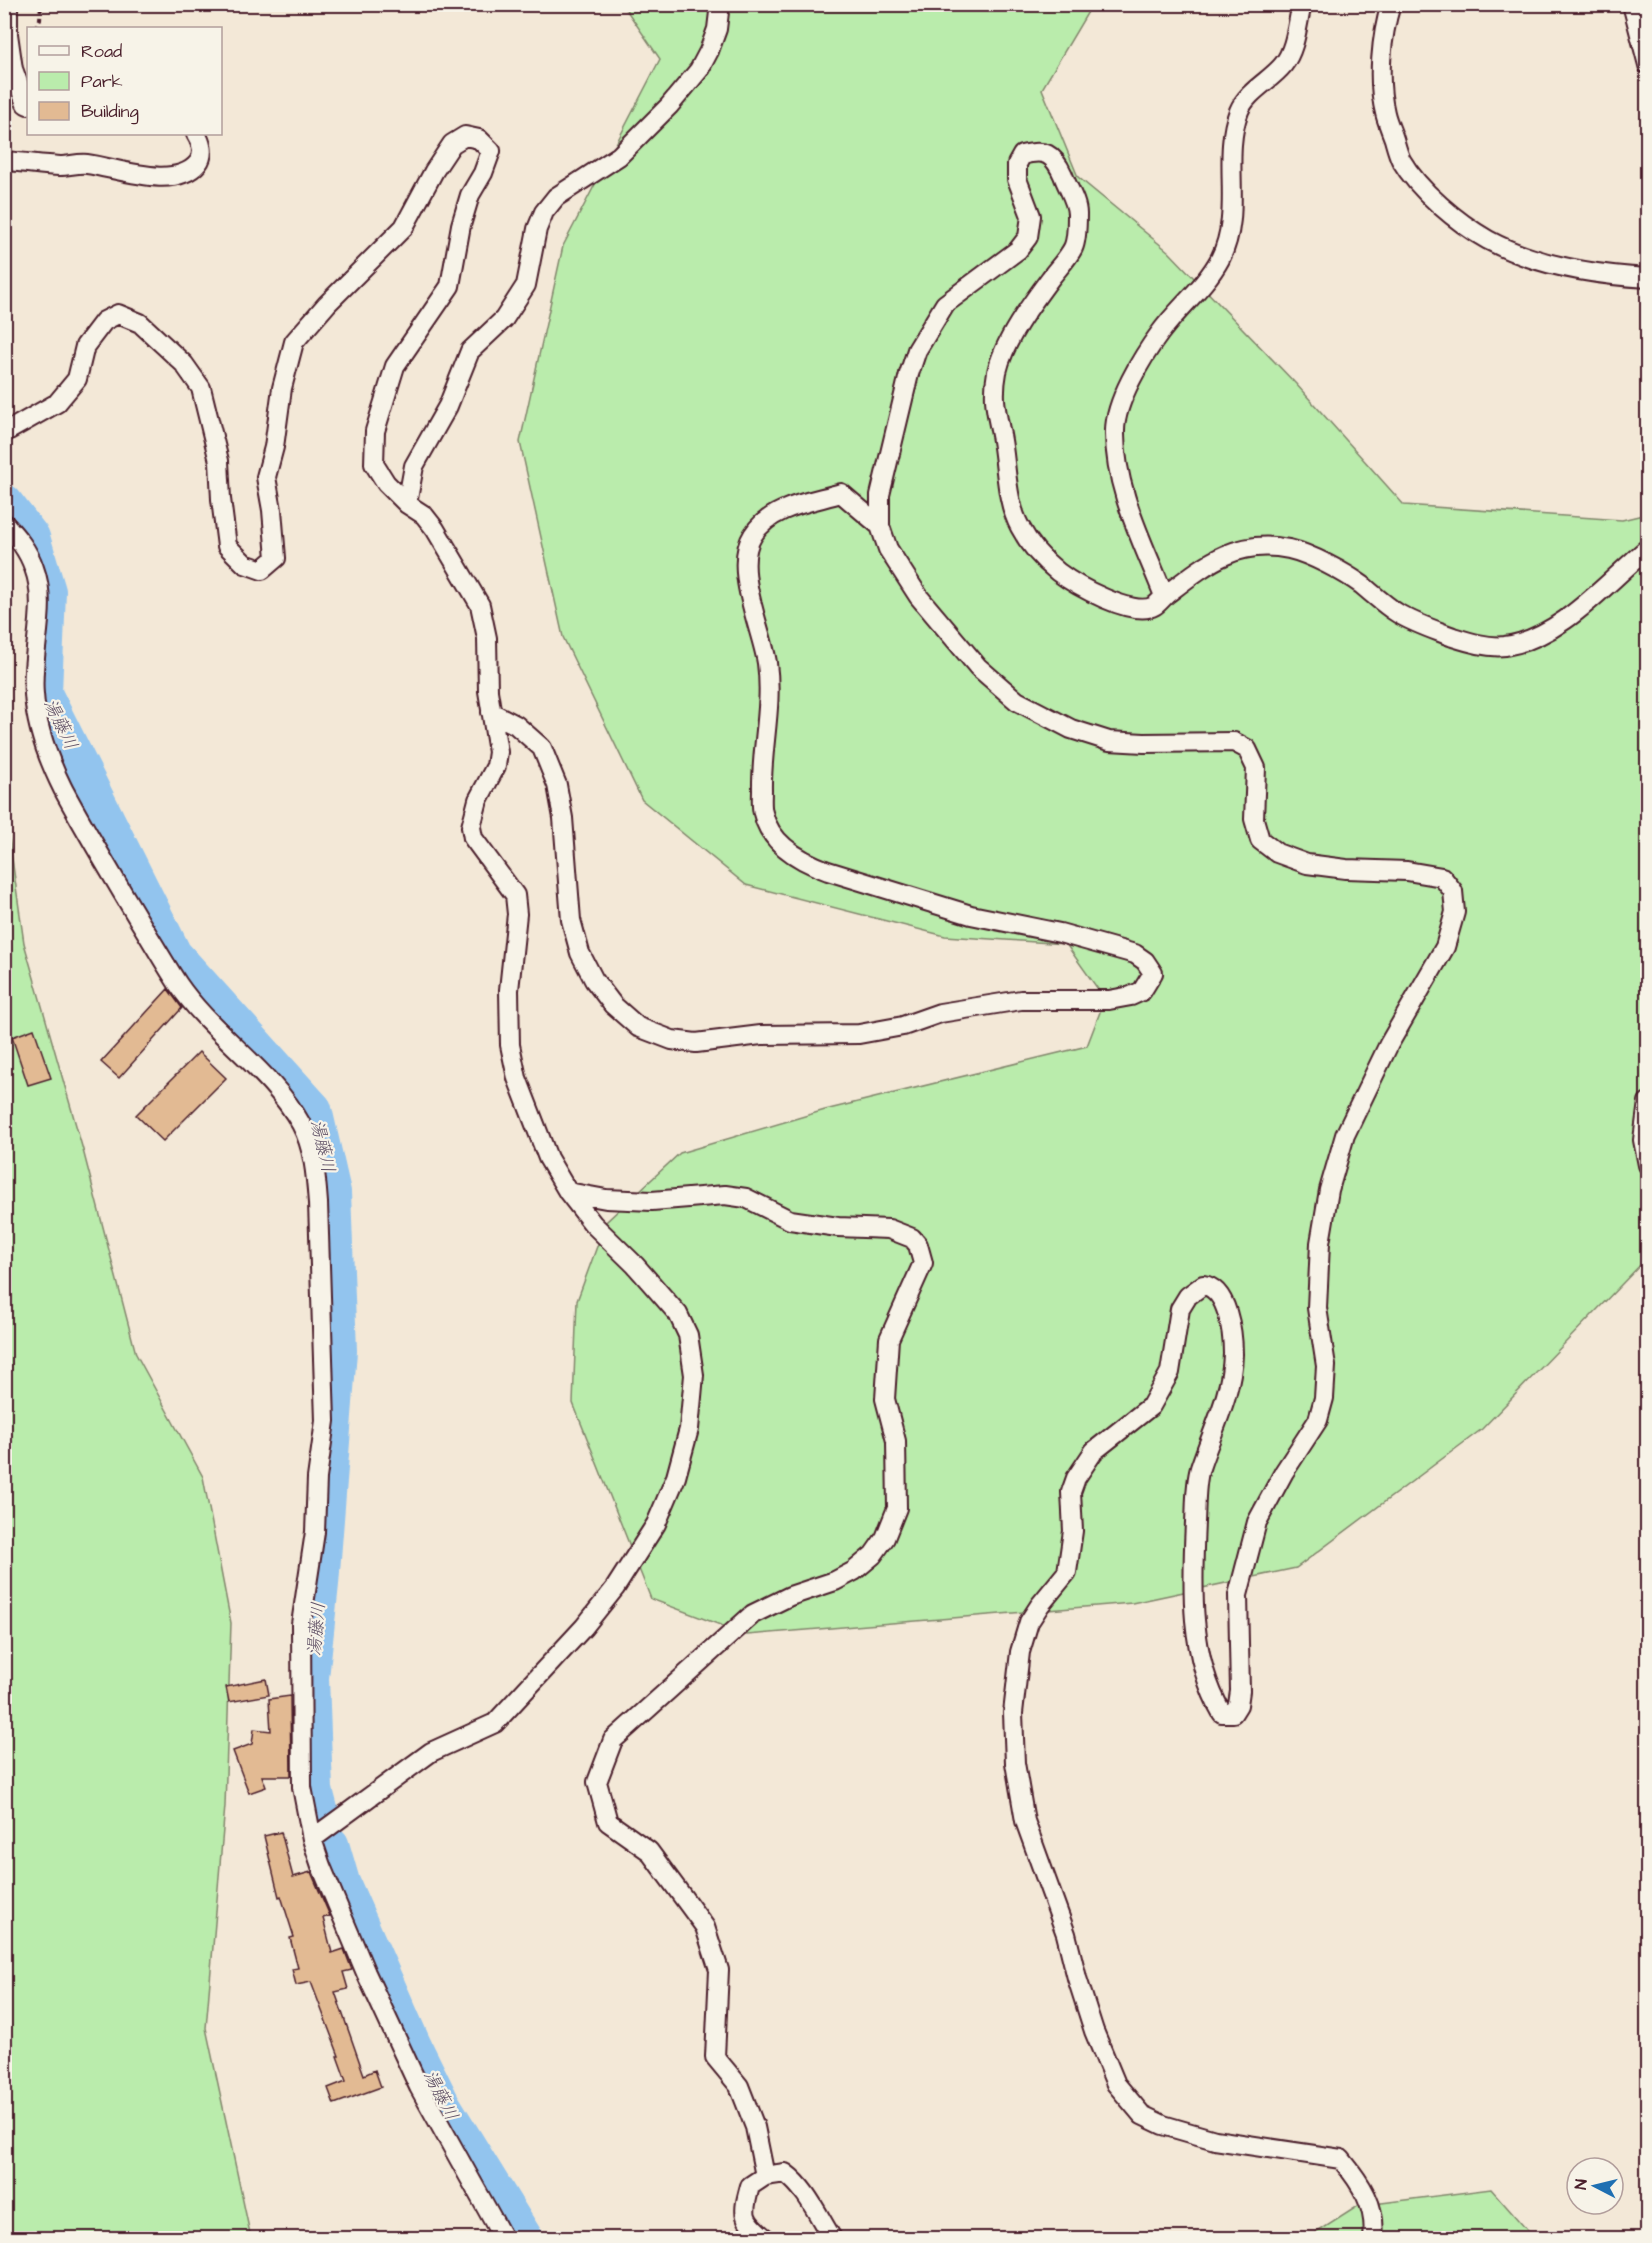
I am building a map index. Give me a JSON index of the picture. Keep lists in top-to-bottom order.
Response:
{
  "water": ["湯藤川"],
  "legend": ["Road", "Park", "Building"],
  "north": "left"
}
